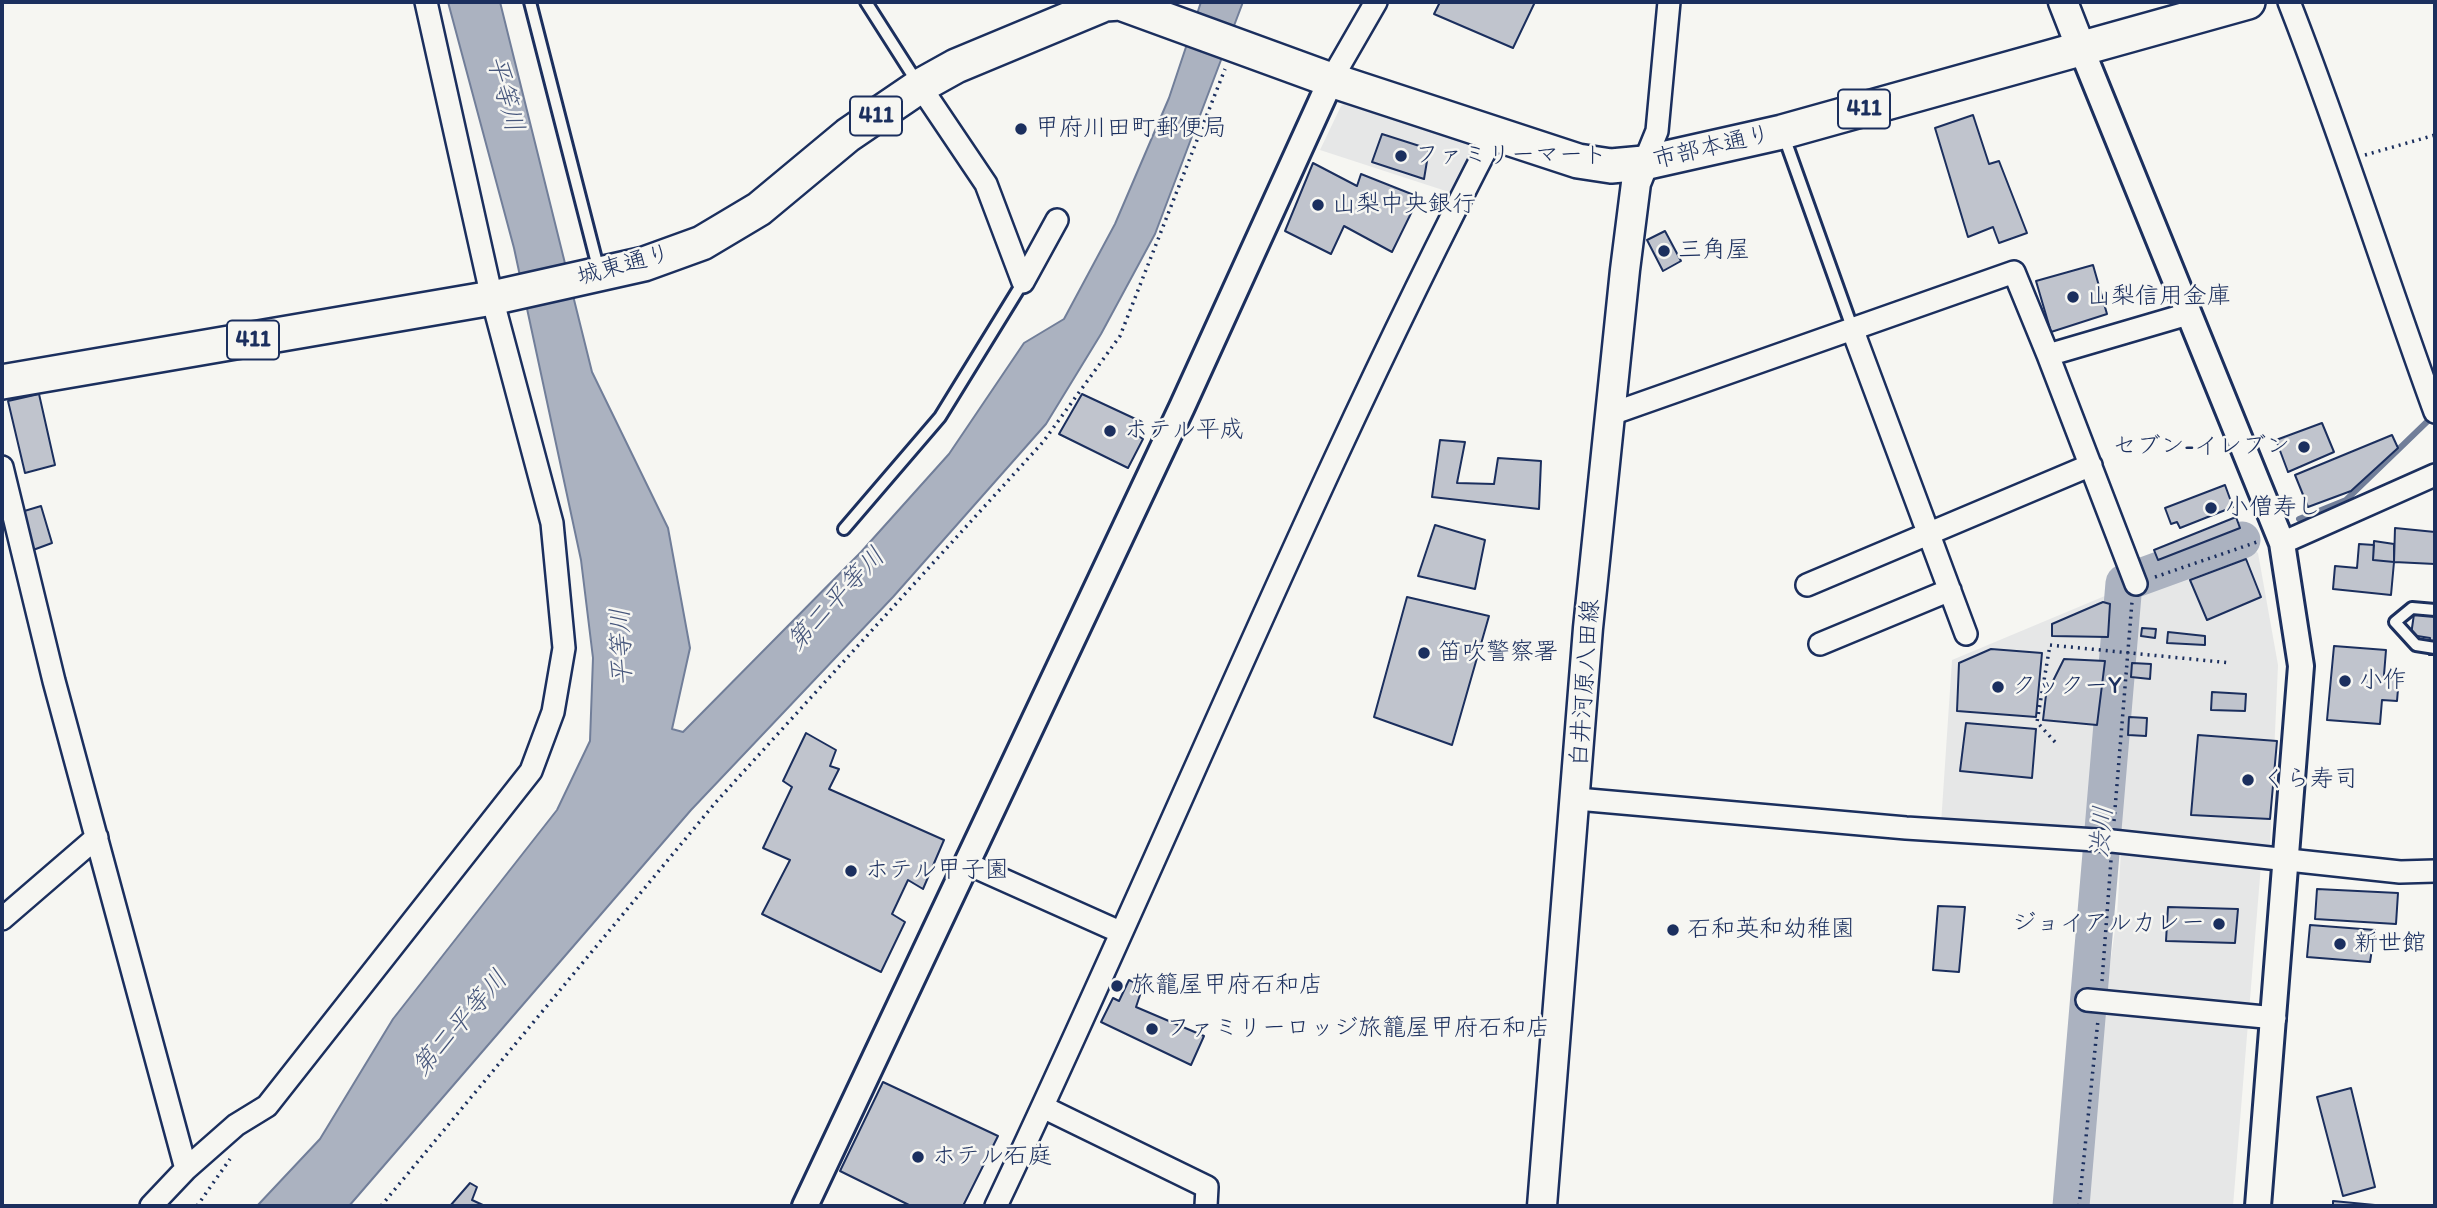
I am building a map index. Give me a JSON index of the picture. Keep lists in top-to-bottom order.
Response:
{
  "streets": {
    "highway": ["411", "市部本通り", "城東通り"],
    "main road": ["白井河原八田線"]
  },
  "crossings": [
    ["市部本通り", "城東通り"],
    ["市部本通り", "白井河原八田線"]
  ],
  "water": ["平等川", "第二平等川", "渋川"],
  "places": [
    "甲府川田町郵便局",
    "ファミリーマート",
    "山梨中央銀行",
    "三角屋",
    "山梨信用金庫",
    "ホテル平成",
    "セブン-イレブン",
    "小僧寿し",
    "笛吹警察署",
    "小作",
    "クックーY",
    "くら寿司",
    "ホテル甲子園",
    "ジョイアルカレー",
    "石和英和幼稚園",
    "新世館",
    "旅籠屋甲府石和店",
    "ファミリーロッジ旅籠屋甲府石和店",
    "ホテル石庭"
  ]
}
